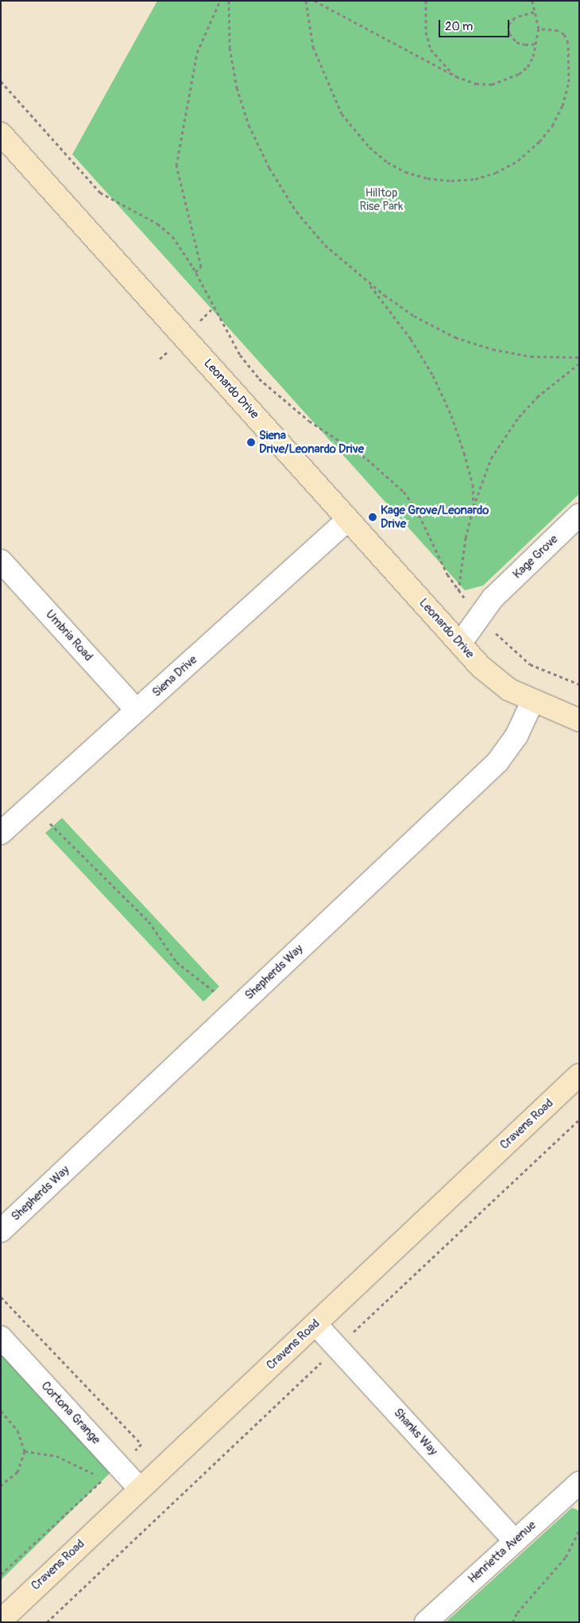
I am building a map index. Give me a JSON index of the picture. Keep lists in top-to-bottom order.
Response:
{
  "streets": {
    "street": [
      "Leonardo Drive",
      "Kage Grove",
      "Umbria Road",
      "Siena Drive",
      "Shepherds Way",
      "Cravens Road",
      "Cortona Grange",
      "Shanks Way",
      "Henrietta Avenue"
    ]
  },
  "crossings": [
    ["Leonardo Drive", "Kage Grove"],
    ["Leonardo Drive", "Siena Drive"],
    ["Leonardo Drive", "Shepherds Way"],
    ["Umbria Road", "Siena Drive"],
    ["Cravens Road", "Cortona Grange"],
    ["Cravens Road", "Shanks Way"],
    ["Shanks Way", "Henrietta Avenue"]
  ],
  "parks": ["Hilltop Rise Park"],
  "places": ["Siena Drive/Leonardo Drive", "Kage Grove/Leonardo Drive"],
  "scale_bar": "20 m"
}
